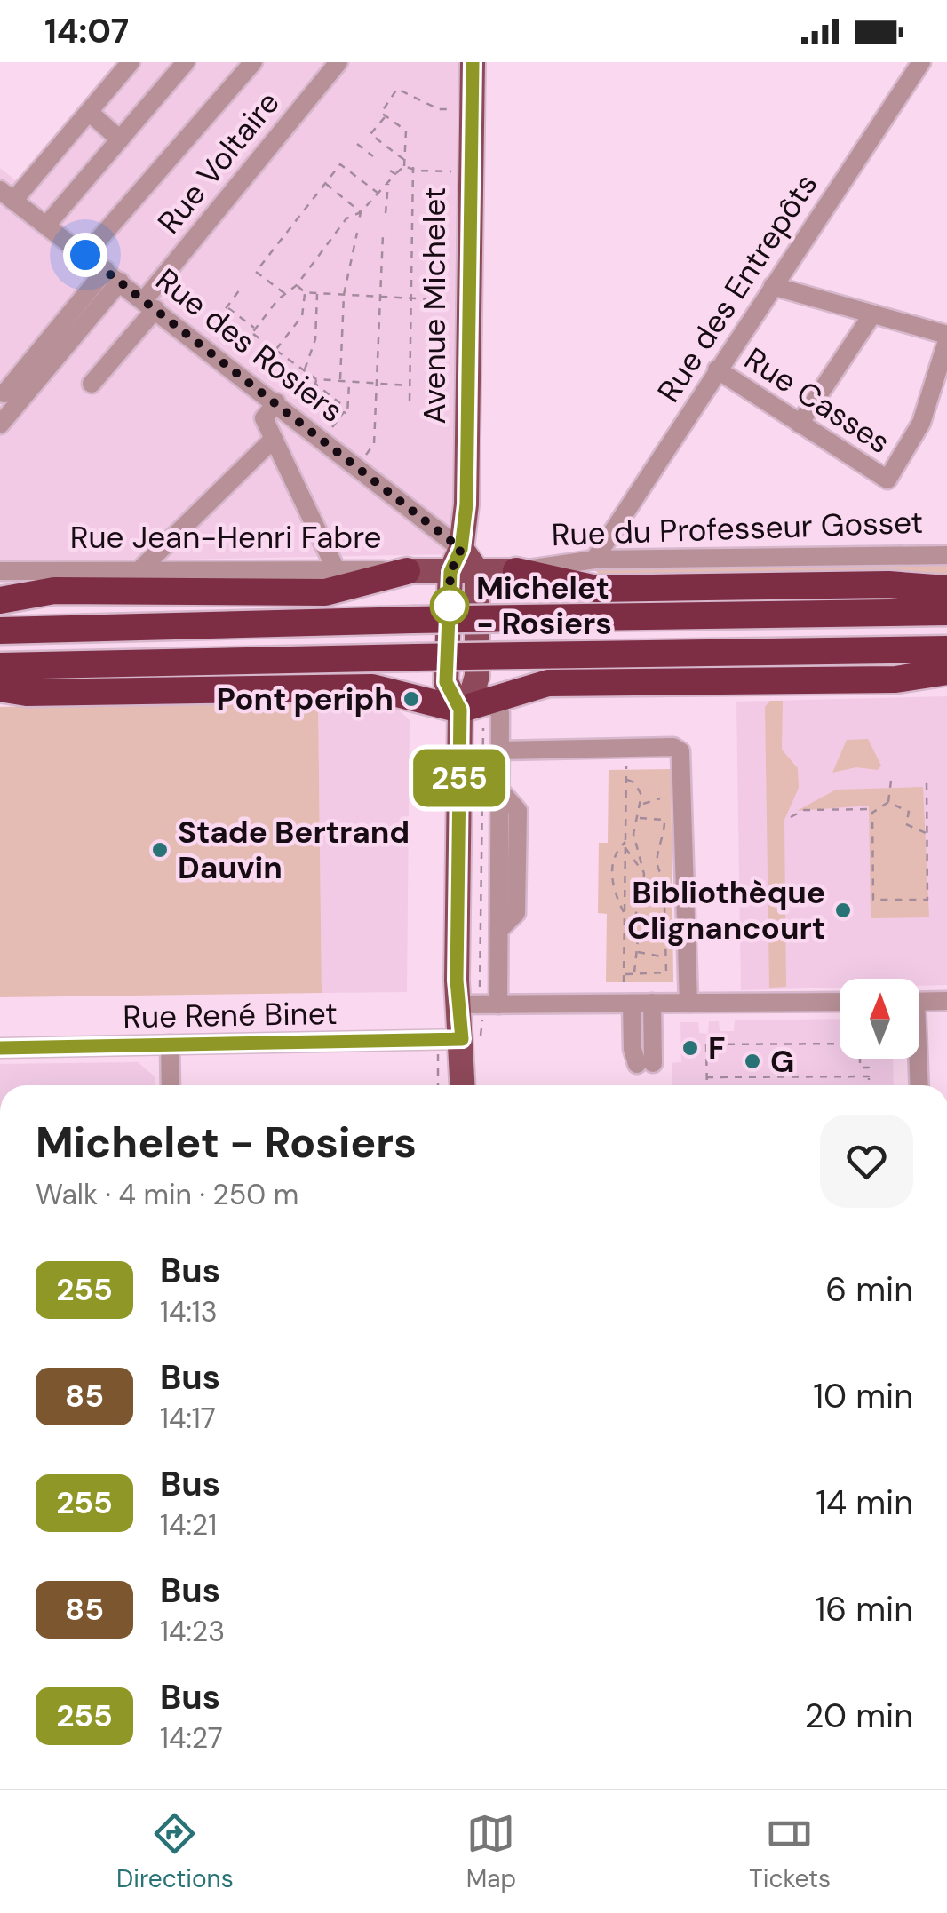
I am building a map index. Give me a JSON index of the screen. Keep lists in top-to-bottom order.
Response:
{
  "streets": {
    "main road": ["Avenue Michelet", "Rue du Professeur Gosset", "Rue Jean-Henri Fabre"],
    "street": [
      "Rue Voltaire",
      "Rue des Entrepôts",
      "Rue des Rosiers",
      "Rue Casses",
      "Rue René Binet"
    ]
  },
  "crossings": [
    ["Rue Voltaire", "Rue des Rosiers"],
    ["Rue des Entrepôts", "Rue Casses"],
    ["Rue des Entrepôts", "Rue du Professeur Gosset"],
    ["Avenue Michelet", "Rue des Rosiers"],
    ["Avenue Michelet", "Rue du Professeur Gosset"],
    ["Avenue Michelet", "Rue Jean-Henri Fabre"],
    ["Rue du Professeur Gosset", "Rue Jean-Henri Fabre"]
  ],
  "places": [
    "Michelet - Rosiers",
    "Pont periph",
    "Stade Bertrand Dauvin",
    "Bibliothèque Clignancourt",
    "F",
    "G"
  ],
  "lines": ["bus line 255"],
  "north": "top",
  "page": {
    "status": "14:07",
    "on_map": "255",
    "heading": ["Michelet - Rosiers", "Walk · 4 min · 250 m"],
    "list": [
      {
        "mark": "255",
        "name": "Bus",
        "note": "14:13",
        "value": "6 min"
      },
      {
        "mark": "85",
        "name": "Bus",
        "note": "14:17",
        "value": "10 min"
      },
      {
        "mark": "255",
        "name": "Bus",
        "note": "14:21",
        "value": "14 min"
      },
      {
        "mark": "85",
        "name": "Bus",
        "note": "14:23",
        "value": "16 min"
      },
      {
        "mark": "255",
        "name": "Bus",
        "note": "14:27",
        "value": "20 min"
      }
    ],
    "tabs": ["Directions", "Map", "Tickets"]
  }
}
